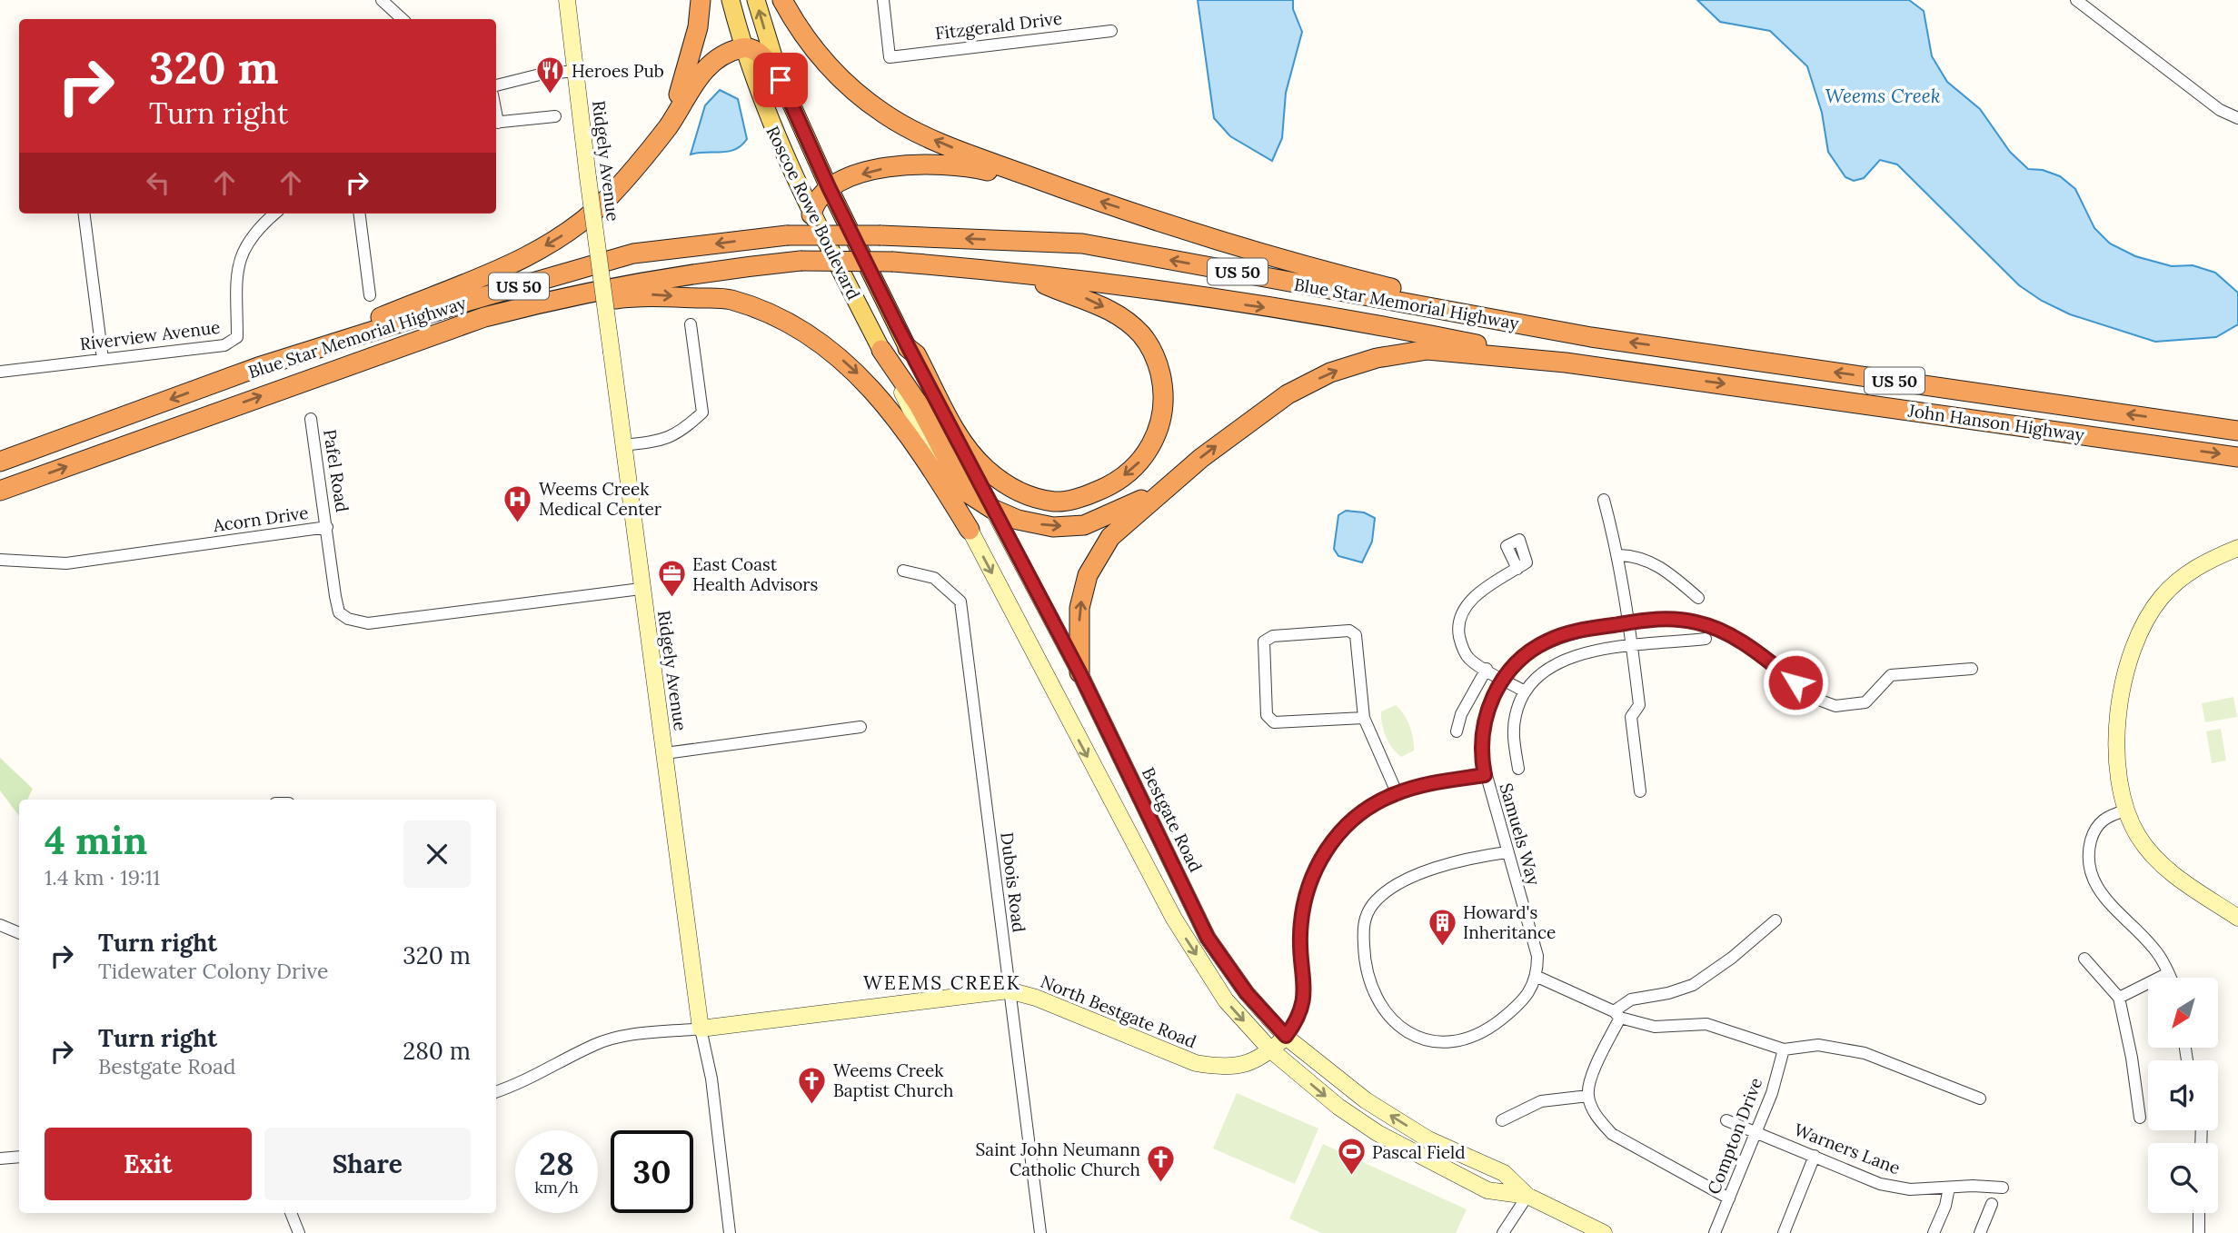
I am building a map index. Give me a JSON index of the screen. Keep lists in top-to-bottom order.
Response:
{
  "streets": {
    "highway": ["US 50", "Blue Star Memorial Highway", "John Hanson Highway"],
    "main road": [
      "Ridgely Avenue",
      "Roscoe Rowe Boulevard",
      "Bestgate Road",
      "North Bestgate Road"
    ],
    "street": [
      "Fitzgerald Drive",
      "Riverview Avenue",
      "Pafel Road",
      "Acorn Drive",
      "Samuels Way",
      "Dubois Road",
      "Compton Drive",
      "Warners Lane"
    ]
  },
  "crossings": [
    ["Ridgely Avenue", "Acorn Drive"],
    ["Ridgely Avenue", "North Bestgate Road"],
    ["Roscoe Rowe Boulevard", "Bestgate Road"],
    ["Blue Star Memorial Highway", "John Hanson Highway"],
    ["Pafel Road", "Acorn Drive"],
    ["Bestgate Road", "North Bestgate Road"],
    ["Dubois Road", "North Bestgate Road"],
    ["Compton Drive", "Warners Lane"]
  ],
  "districts": ["WEEMS CREEK"],
  "water": ["Weems Creek"],
  "places": {
    "restaurant": ["Heroes Pub"],
    "hospital": ["Weems Creek Medical Center"],
    "office": ["East Coast Health Advisors"],
    "building": ["Howard's Inheritance"],
    "church": ["Weems Creek Baptist Church", "Saint John Neumann Catholic Church"],
    "sports": ["Pascal Field"]
  },
  "north": "bottom left",
  "page": {
    "turn": ["320 m", "Turn right"],
    "heading": ["4 min", "1.4 km · 19:11"],
    "list": [
      {
        "name": "Turn right",
        "note": "Tidewater Colony Drive",
        "value": "320 m"
      },
      {
        "name": "Turn right",
        "note": "Bestgate Road",
        "value": "280 m"
      }
    ],
    "buttons": ["Exit", "Share"],
    "speed": "28 km/h",
    "limit": "30"
  }
}
